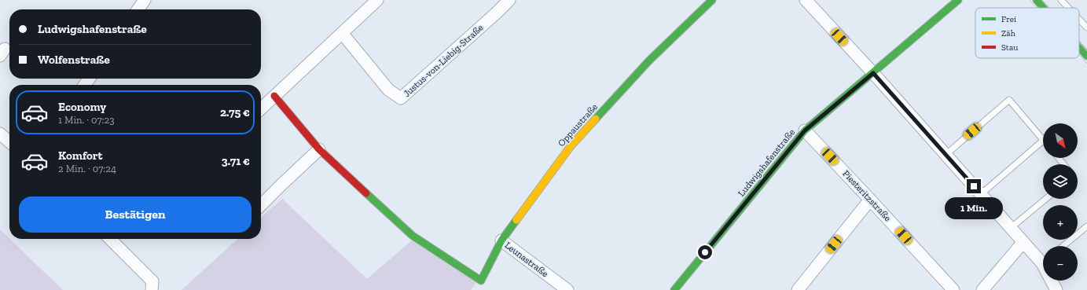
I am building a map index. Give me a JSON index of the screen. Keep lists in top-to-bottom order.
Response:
{
  "streets": {
    "street": [
      "Justus-von-Liebig-Straße",
      "Oppaustraße",
      "Ludwigshafenstraße",
      "Piesteritzstraße",
      "Leunastraße"
    ]
  },
  "crossings": [
    ["Oppaustraße", "Leunastraße"],
    ["Ludwigshafenstraße", "Piesteritzstraße"]
  ],
  "legend": ["Frei", "Zäh", "Stau"],
  "north": "bottom right",
  "page": {
    "banner": ["Ludwigshafenstraße", "Wolfenstraße"],
    "list": [
      {
        "name": "Economy",
        "note": "1 Min. · 07:23",
        "value": "2.75 €"
      },
      {
        "name": "Komfort",
        "note": "2 Min. · 07:24",
        "value": "3.71 €"
      }
    ],
    "map_buttons": ["+", "−"],
    "buttons": "Bestätigen",
    "bubble": "1 Min."
  }
}
